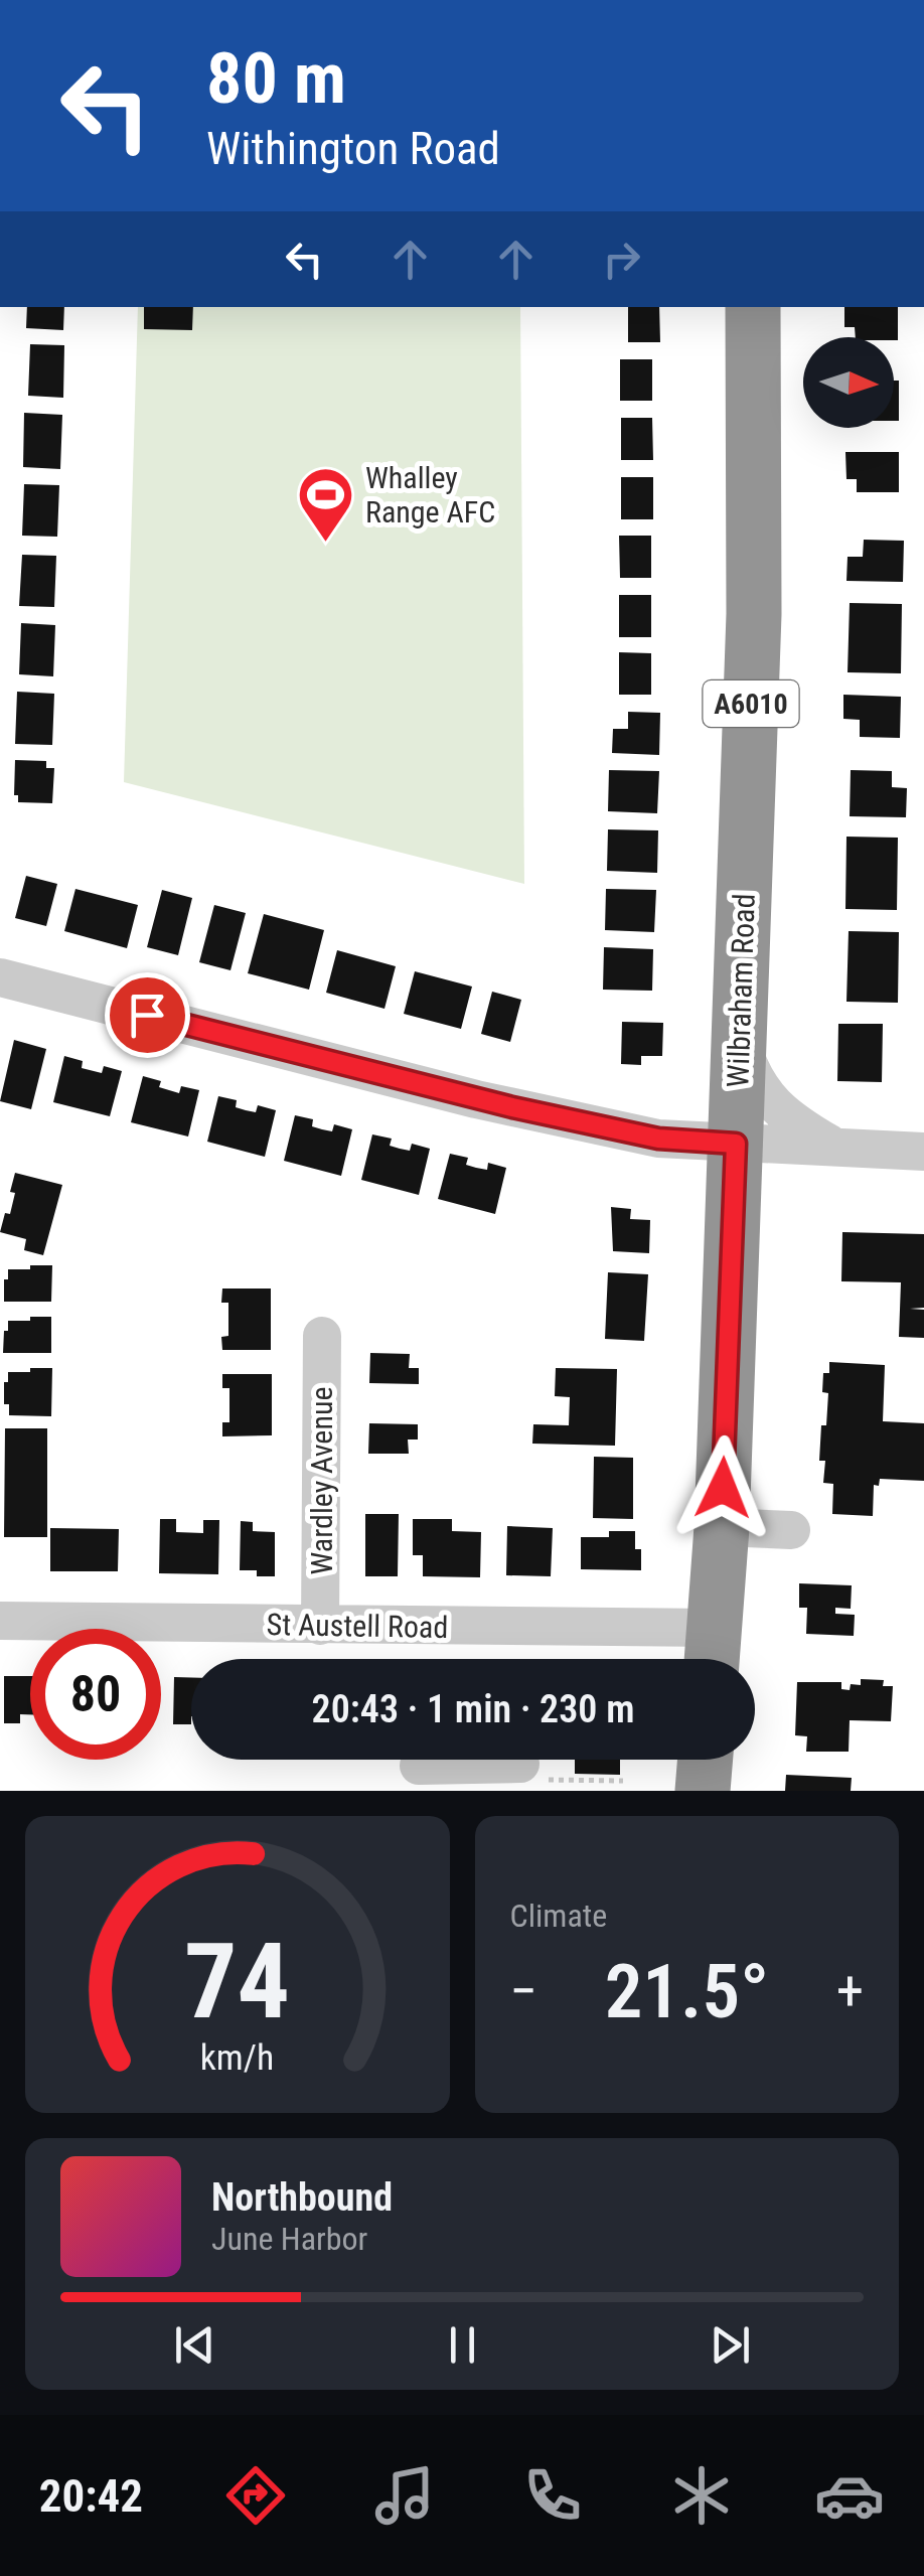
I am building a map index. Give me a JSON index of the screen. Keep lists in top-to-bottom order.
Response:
{
  "streets": {
    "highway": ["A6010", "Wilbraham Road"],
    "street": ["Wardley Avenue", "St Austell Road"]
  },
  "crossings": [
    ["Wilbraham Road", "St Austell Road"],
    ["Wardley Avenue", "St Austell Road"]
  ],
  "places": {
    "sports": ["Whalley Range AFC"]
  },
  "north": "right",
  "page": {
    "turn": ["80 m", "Withington Road"],
    "limit": "80",
    "trip": "20:43 · 1 min · 230 m",
    "tile": "Climate",
    "heat": ["−", "21.5°", "+"],
    "song": ["Northbound", "June Harbor"],
    "tabs": "20:42",
    "gauge": ["74", "km/h"]
  }
}
